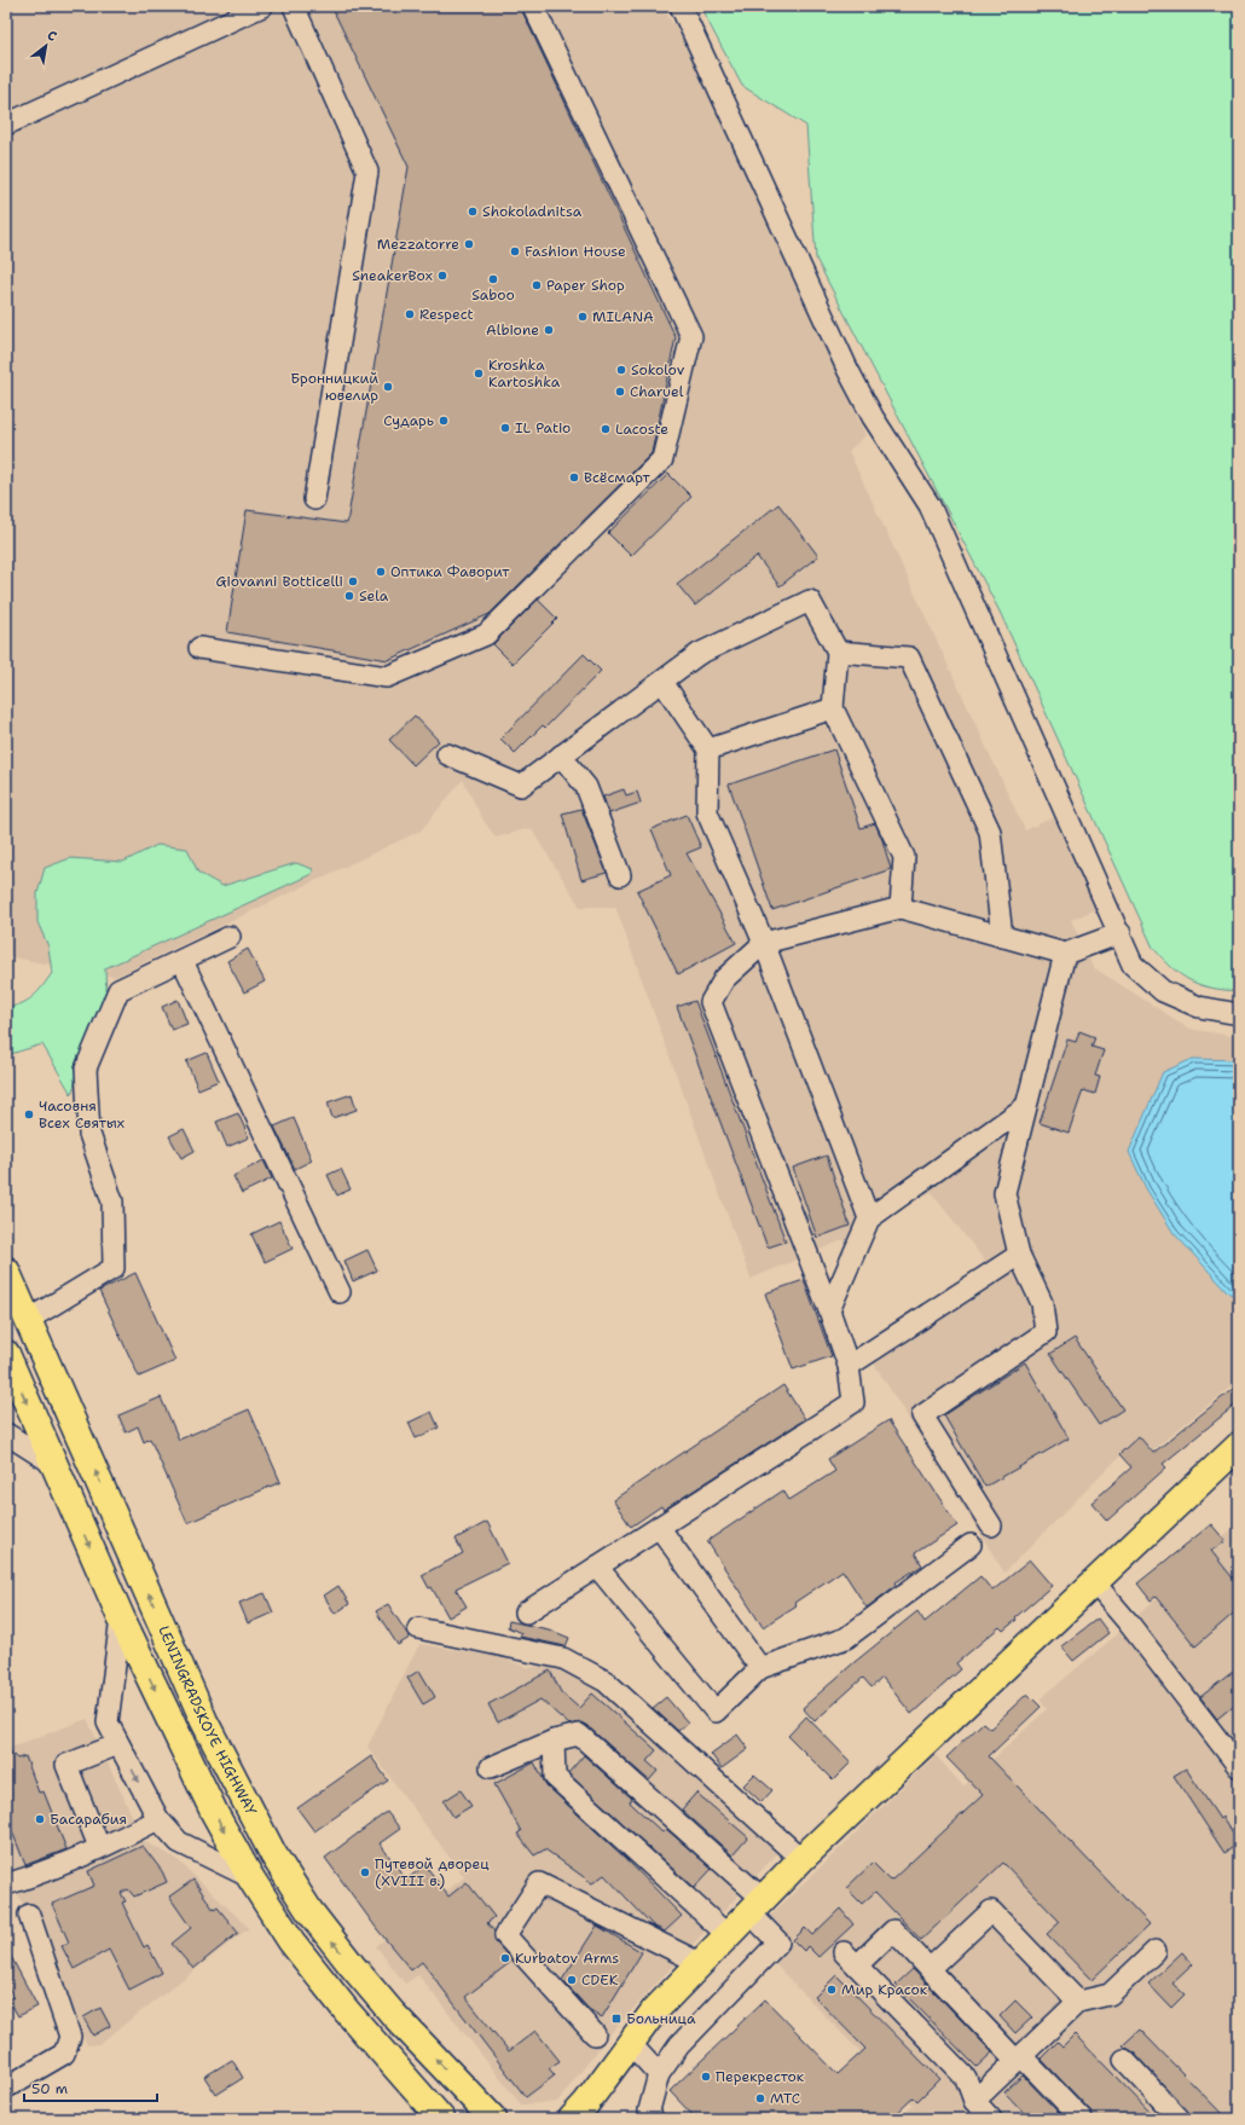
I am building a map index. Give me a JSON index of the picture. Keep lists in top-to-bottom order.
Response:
{
  "streets": {
    "main road": ["LENINGRADSKOYE HIGHWAY"]
  },
  "places": {
    "other": [
      "Shokoladnitsa",
      "Mezzatorre",
      "Fashion House",
      "SneakerBox",
      "Saboo",
      "Paper Shop",
      "Respect",
      "MILANA",
      "Albione",
      "Sokolov",
      "Kroshka Kartoshka",
      "Бронницкий ювелир",
      "Charuel",
      "Сударь",
      "IL Patio",
      "Lacoste",
      "Всёсмарт",
      "Оптика Фаворит",
      "Giovanni Botticelli",
      "Sela",
      "Часовня Всех Святых",
      "Басарабия",
      "Путевой дворец (XVIII в.)",
      "Kurbatov Arms",
      "CDEK",
      "Мир Красок",
      "Перекресток",
      "МТС"
    ],
    "transit": ["Больница"]
  },
  "scale_bar": "50 m",
  "north": "top right"
}
